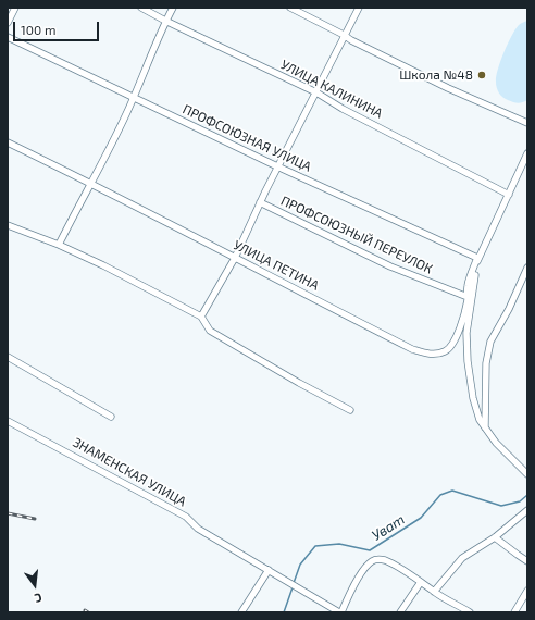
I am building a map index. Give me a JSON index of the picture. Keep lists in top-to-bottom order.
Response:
{
  "streets": {
    "street": [
      "УЛИЦА КАЛИНИНА",
      "ПРОФСОЮЗНАЯ УЛИЦА",
      "ПРОФСОЮЗНЫЙ ПЕРЕУЛОК",
      "УЛИЦА ПЕТИНА",
      "ЗНАМЕНСКАЯ УЛИЦА"
    ]
  },
  "crossings": [
    ["ПРОФСОЮЗНАЯ УЛИЦА", "УЛИЦА ПЕТИНА"],
    ["ПРОФСОЮЗНЫЙ ПЕРЕУЛОК", "УЛИЦА ПЕТИНА"]
  ],
  "water": ["Уват"],
  "places": ["Школа №48"],
  "scale_bar": "100 m",
  "north": "bottom"
}
